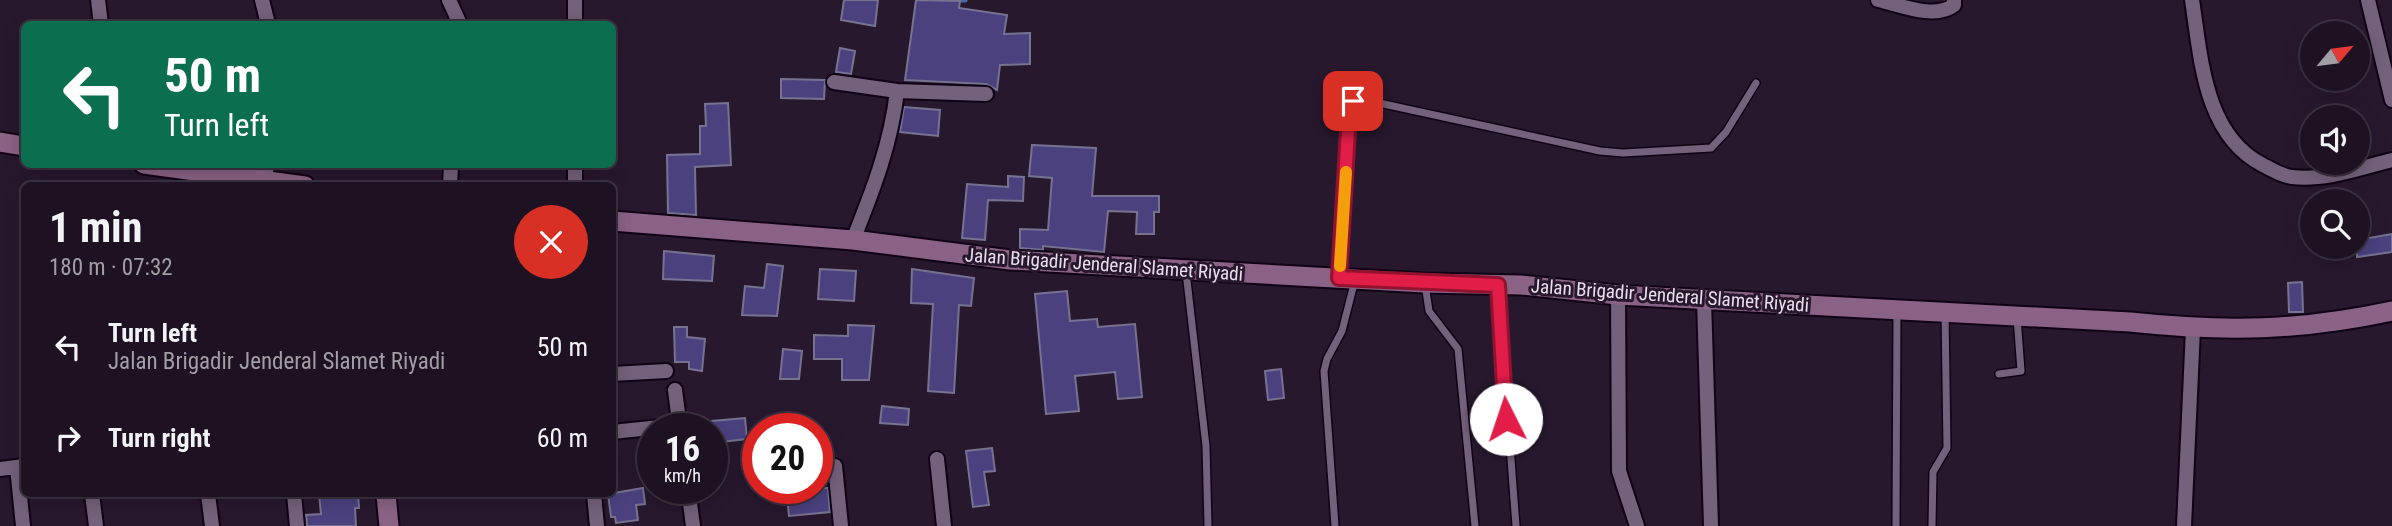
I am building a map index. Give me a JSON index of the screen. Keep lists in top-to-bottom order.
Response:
{
  "streets": {
    "main road": ["Jalan Brigadir Jenderal Slamet Riyadi"]
  },
  "north": "top right",
  "page": {
    "turn": ["50 m", "Turn left"],
    "heading": ["1 min", "180 m · 07:32"],
    "list": [
      {
        "name": "Turn left",
        "note": "Jalan Brigadir Jenderal Slamet Riyadi",
        "value": "50 m"
      },
      {
        "name": "Turn right",
        "value": "60 m"
      }
    ],
    "speed": "16 km/h",
    "limit": "20"
  }
}
